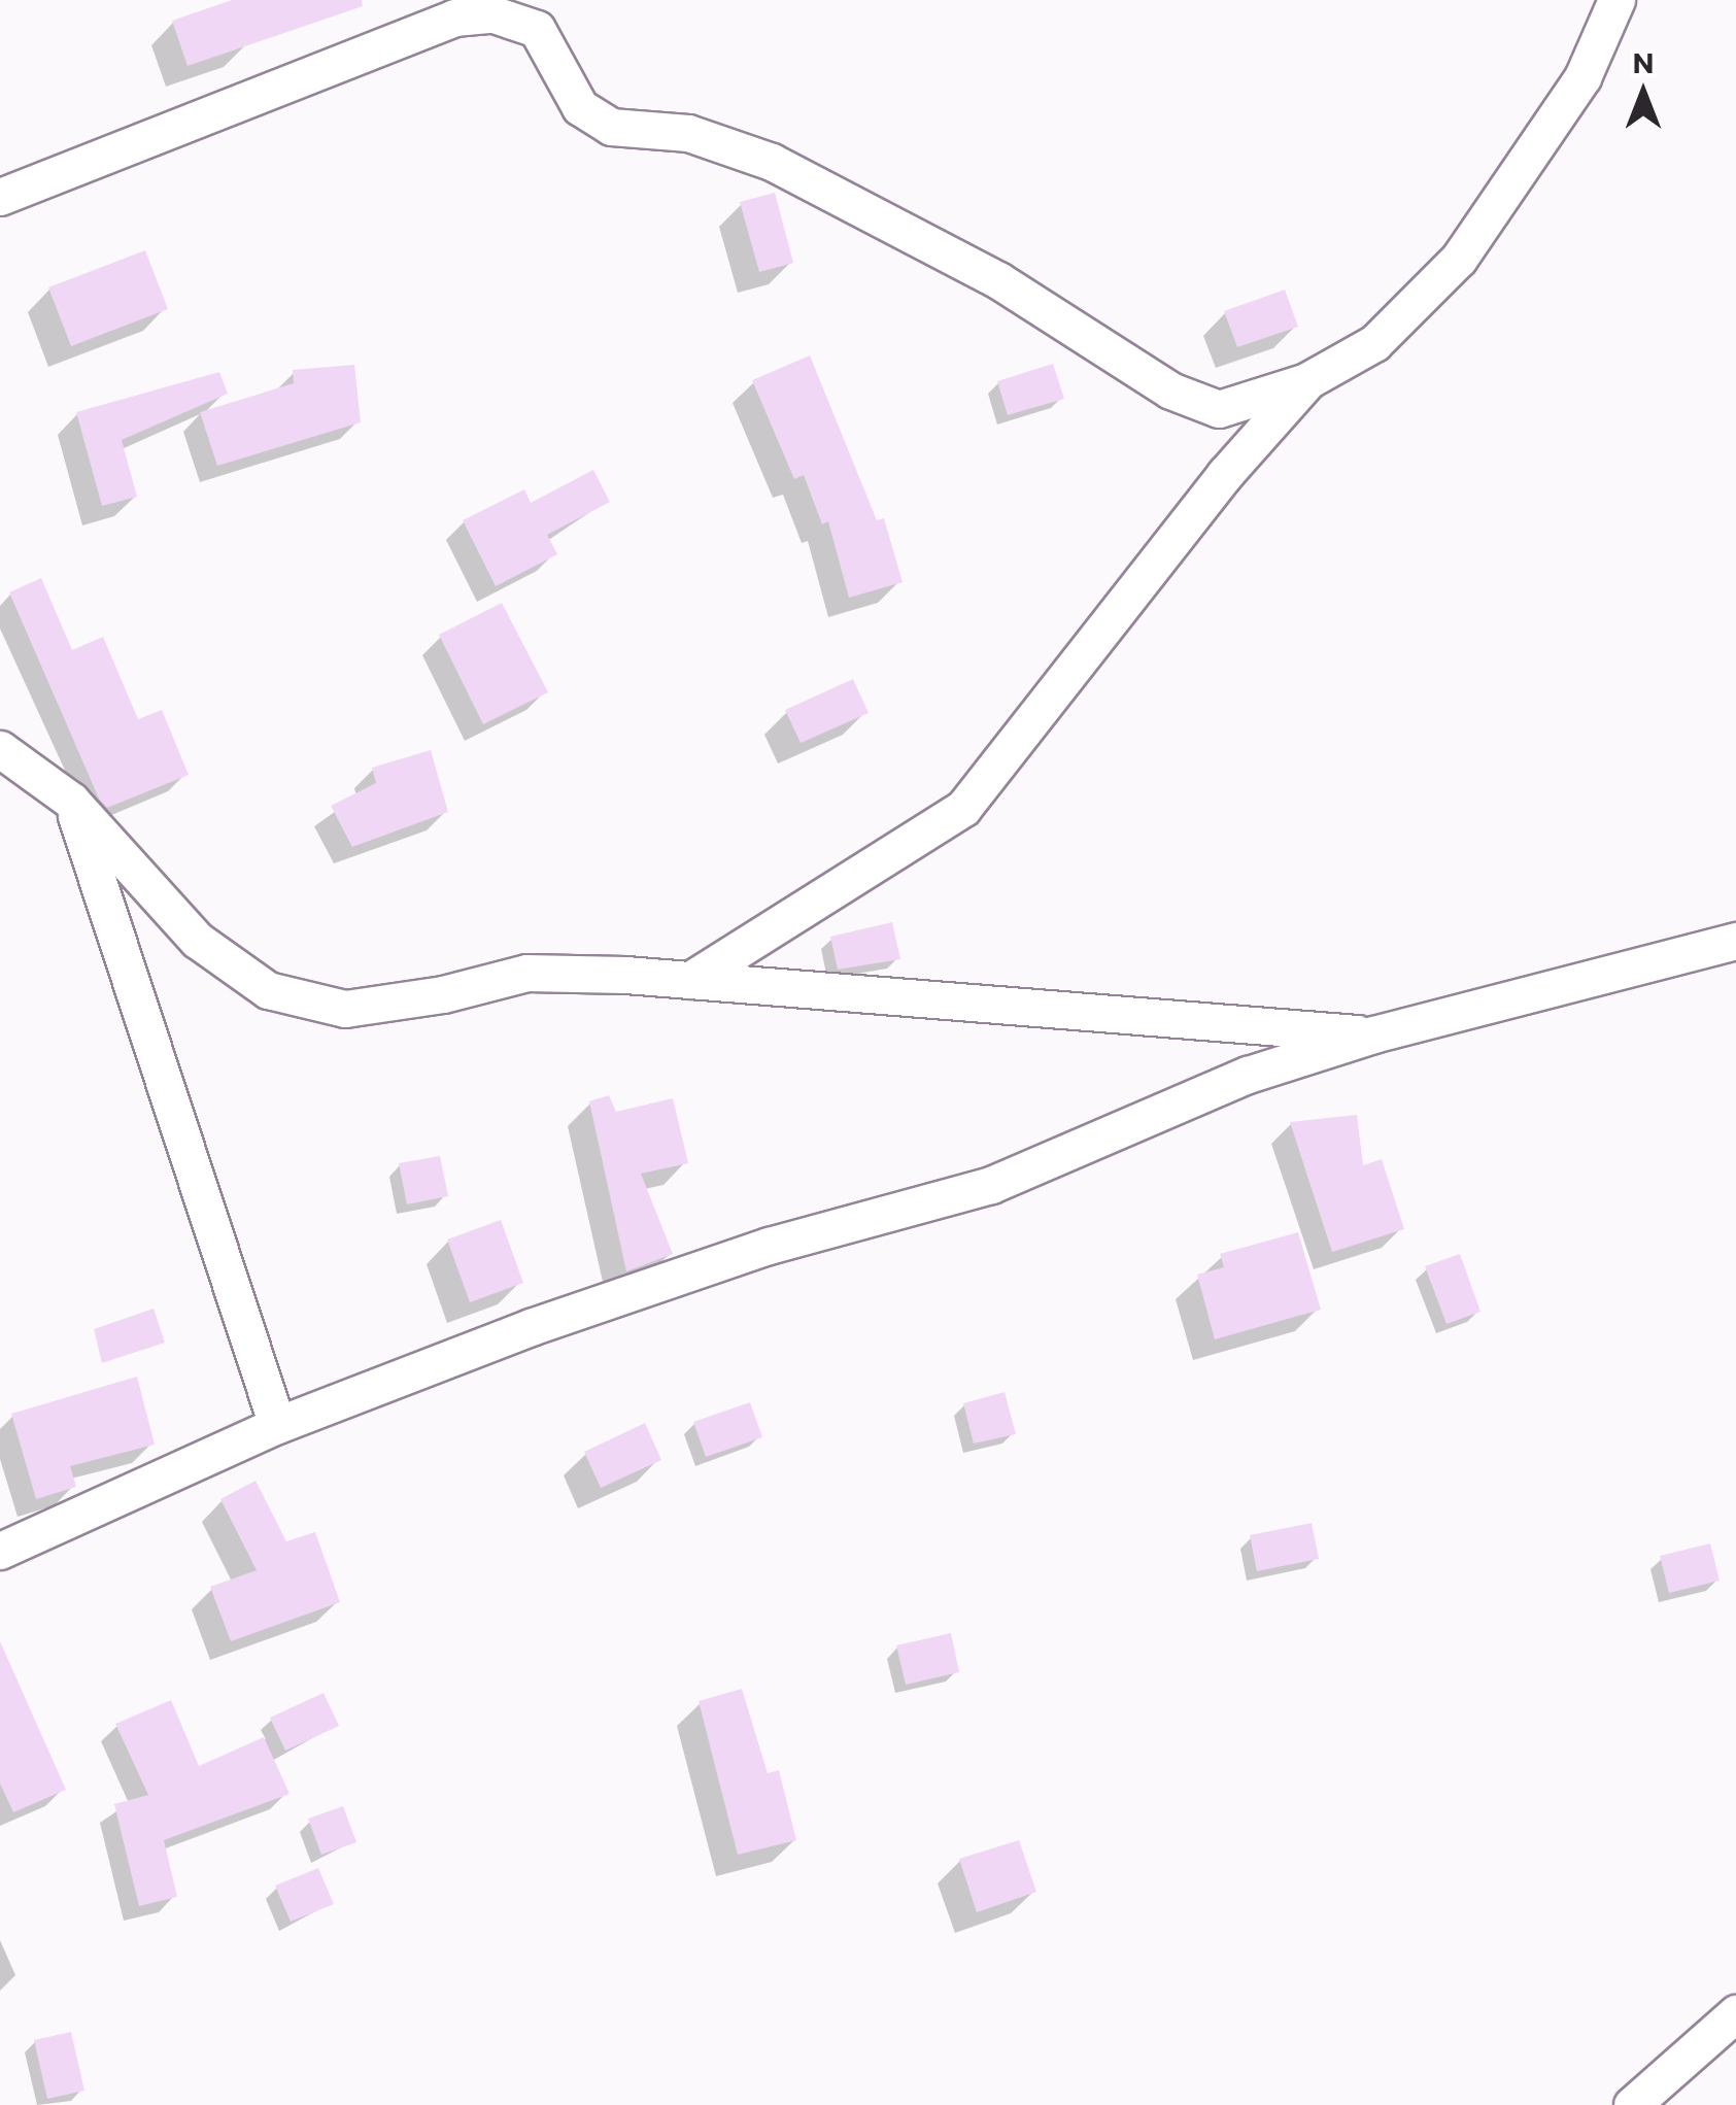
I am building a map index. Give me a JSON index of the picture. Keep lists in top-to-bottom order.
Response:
{
  "north": "top"
}
